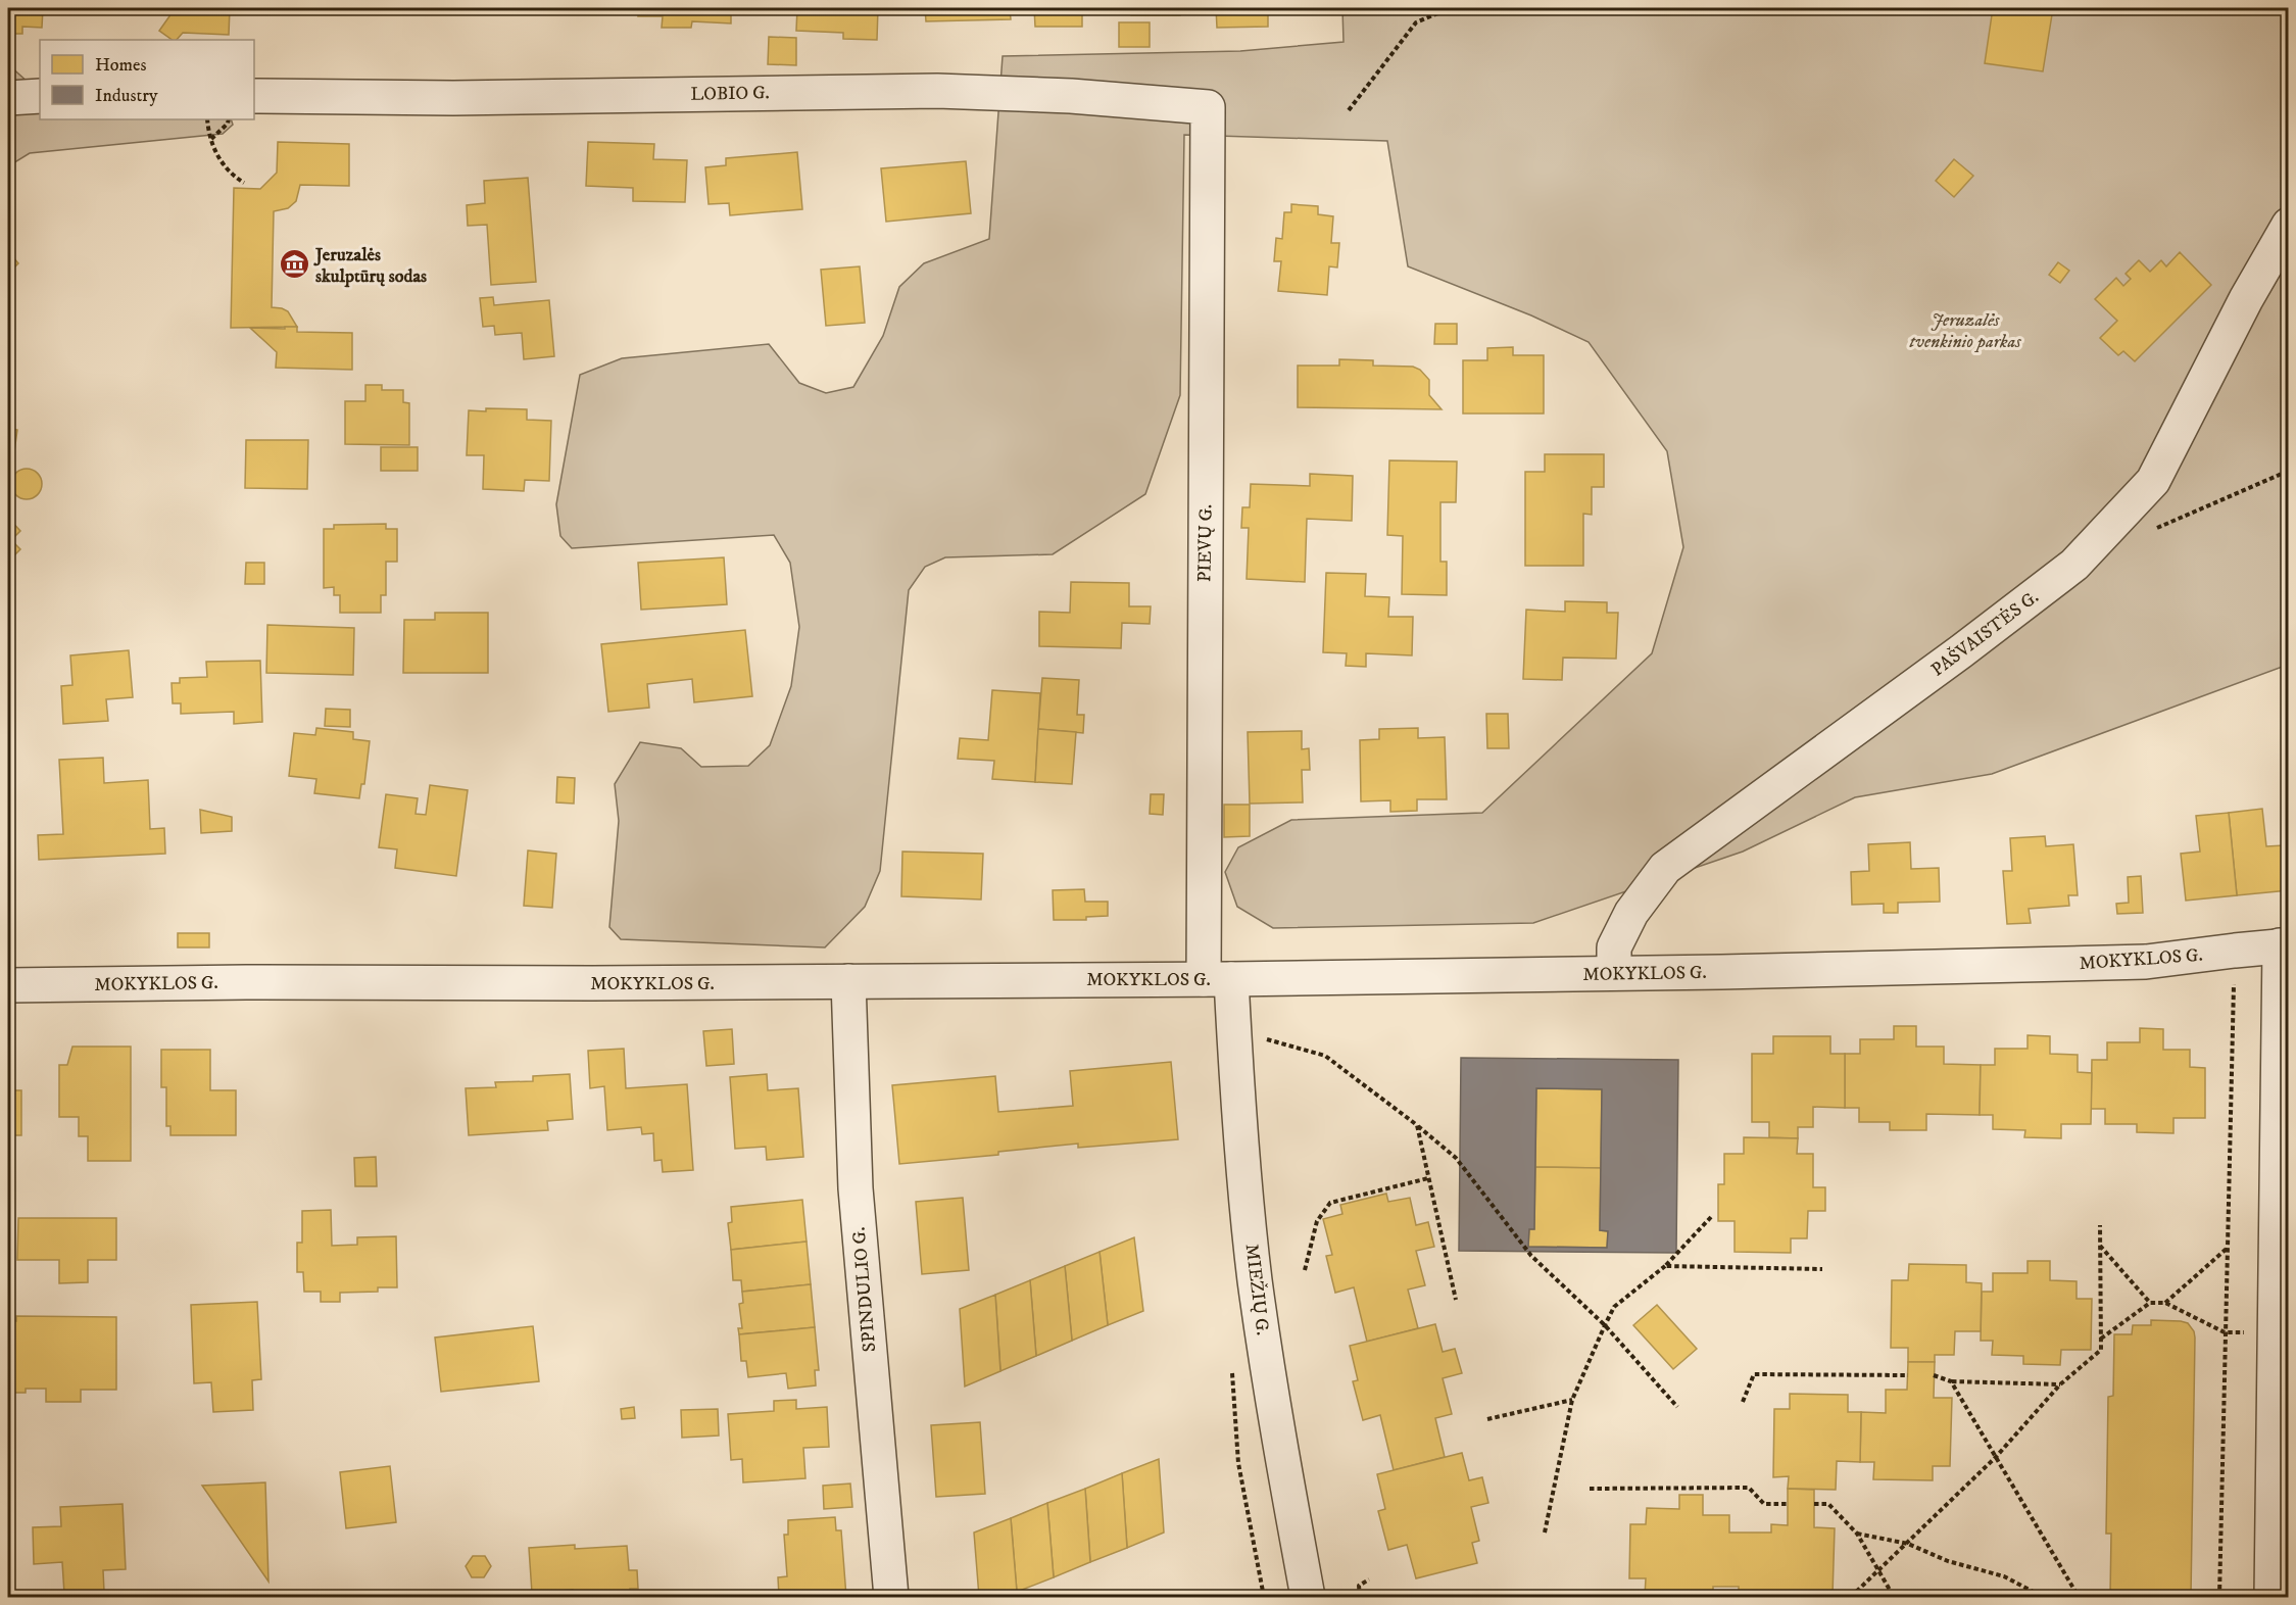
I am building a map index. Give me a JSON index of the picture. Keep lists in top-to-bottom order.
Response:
{
  "streets": {
    "street": [
      "LOBIO G.",
      "PIEVŲ G.",
      "PAŠVAISTĖS G.",
      "MOKYKLOS G.",
      "SPINDULIO G.",
      "MIEŽIŲ G."
    ]
  },
  "crossings": [
    ["LOBIO G.", "PIEVŲ G."],
    ["PIEVŲ G.", "MOKYKLOS G."],
    ["PIEVŲ G.", "MIEŽIŲ G."],
    ["PAŠVAISTĖS G.", "MOKYKLOS G."],
    ["MOKYKLOS G.", "SPINDULIO G."],
    ["MOKYKLOS G.", "MIEŽIŲ G."]
  ],
  "parks": ["Jeruzalės tvenkinio parkas"],
  "places": {
    "museum": ["Jeruzalės skulptūrų sodas"]
  },
  "legend": ["Homes", "Industry"]
}
